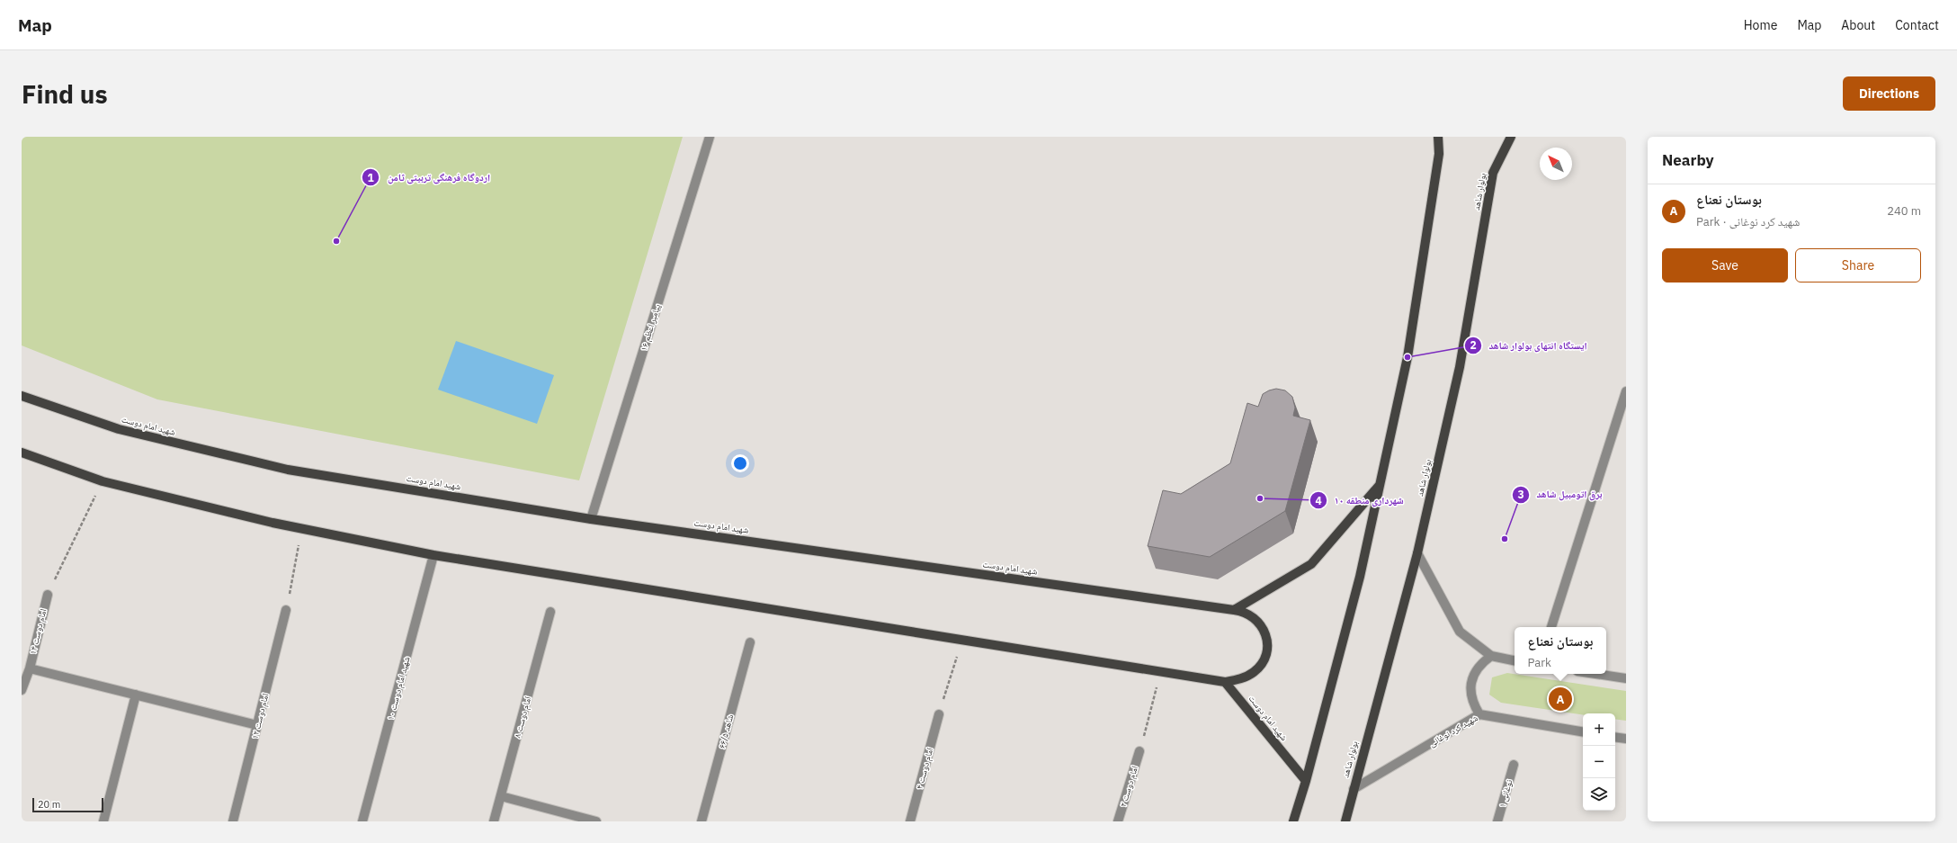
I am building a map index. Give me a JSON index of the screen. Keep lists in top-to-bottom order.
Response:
{
  "streets": {
    "main road": ["بولوار شاهد", "شهید امام دوست"],
    "street": [
      "پیامبر اعظم ۱۶",
      "امام دوست ۱۴",
      "شهید امام دوست ۱۰",
      "امام دوست ۱۲",
      "امام دوست ۸",
      "شهید کرد نوغانی",
      "شاهد ۶۶/۵",
      "امام دوست ۴",
      "امام دوست ۲",
      "نوغانی ۱"
    ]
  },
  "crossings": [
    ["بولوار شاهد", "شهید کرد نوغانی"],
    ["پیامبر اعظم ۱۶", "شهید امام دوست"]
  ],
  "places": [
    "اردوگاه فرهنگی تربیتی ثامن",
    "ایستگاه انتهای بولوار شاهد",
    "شهرداری منطقه ۱۰",
    "برق اتومبیل شاهد"
  ],
  "scale_bar": "20 m",
  "north": "top left",
  "page": {
    "header": "Map",
    "nav": [
      "Home",
      "Map",
      "About",
      "Contact"
    ],
    "buttons": [
      "Directions",
      ["Save", "Share"]
    ],
    "title": "Find us",
    "heading": "Nearby",
    "list": [
      {
        "mark": "A",
        "name": "بوستان نعناع",
        "note": "Park · شهید کرد نوغانی",
        "value": "240 m"
      }
    ],
    "popup": ["بوستان نعناع", "Park"],
    "pins": "A",
    "map_buttons": ["+", "−"],
    "scale": "20 m"
  }
}
